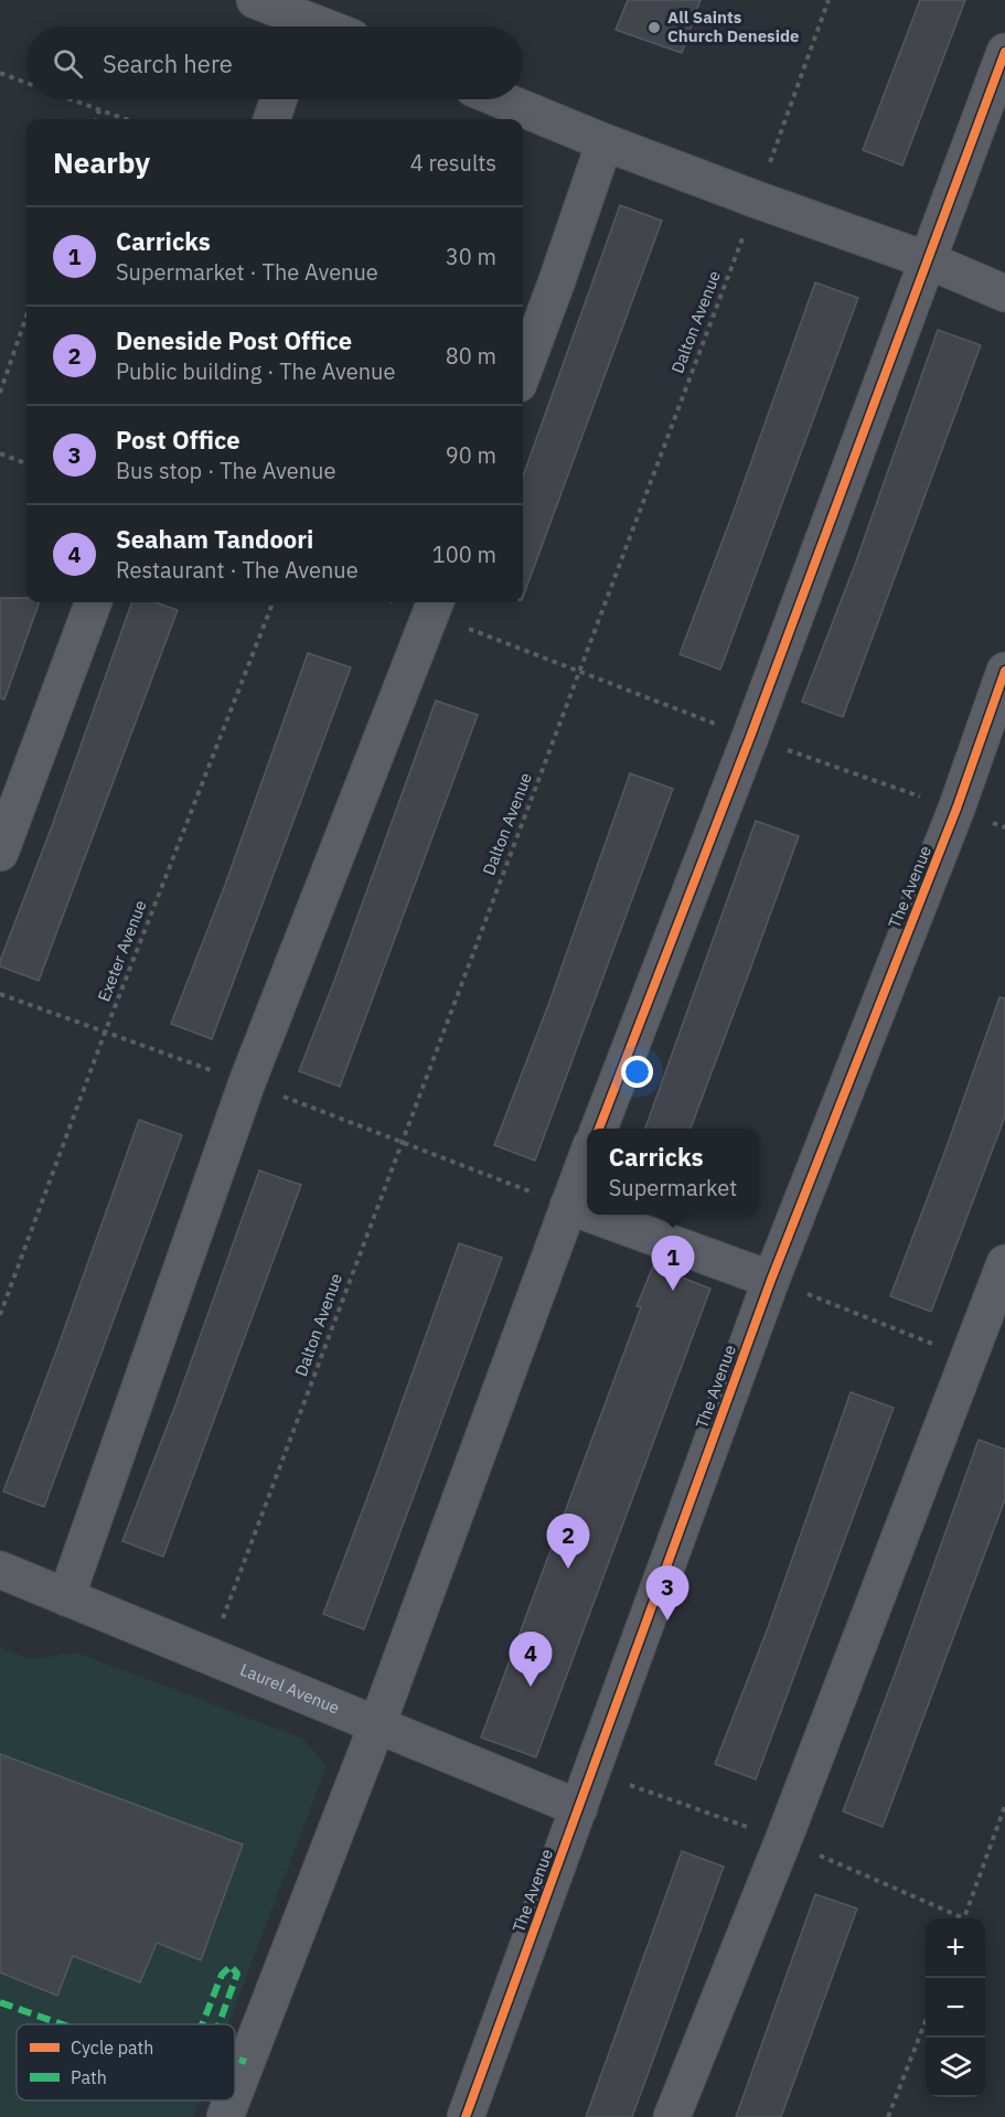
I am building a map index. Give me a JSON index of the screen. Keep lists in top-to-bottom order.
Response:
{
  "streets": {
    "street": ["The Avenue", "Laurel Avenue"],
    "path": ["Dalton Avenue", "Exeter Avenue"]
  },
  "crossings": [
    ["Dalton Avenue", "Laurel Avenue"],
    ["The Avenue", "Laurel Avenue"]
  ],
  "places": ["All Saints Church Deneside"],
  "legend": ["Cycle path", "Path"],
  "page": {
    "search": "Search here",
    "heading": ["Nearby", "4 results"],
    "list": [
      {
        "mark": "1",
        "name": "Carricks",
        "note": "Supermarket · The Avenue",
        "value": "30 m"
      },
      {
        "mark": "2",
        "name": "Deneside Post Office",
        "note": "Public building · The Avenue",
        "value": "80 m"
      },
      {
        "mark": "3",
        "name": "Post Office",
        "note": "Bus stop · The Avenue",
        "value": "90 m"
      },
      {
        "mark": "4",
        "name": "Seaham Tandoori",
        "note": "Restaurant · The Avenue",
        "value": "100 m"
      }
    ],
    "popup": ["Carricks", "Supermarket"],
    "pins": [
      "1",
      "2",
      "3",
      "4"
    ],
    "map_buttons": ["+", "−"]
  }
}
